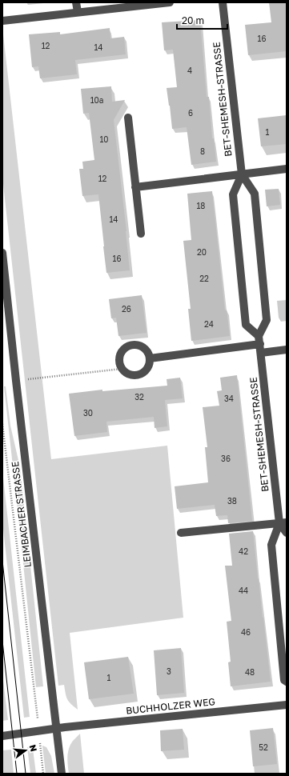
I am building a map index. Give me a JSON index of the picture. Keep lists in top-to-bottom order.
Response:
{
  "streets": {
    "street": ["BET-SHEMESH-STRASSE", "LEIMBACHER STRASSE", "BUCHHOLZER WEG"]
  },
  "crossings": [
    ["LEIMBACHER STRASSE", "BUCHHOLZER WEG"]
  ],
  "house_numbers": [
    "16",
    "12",
    "14",
    "4",
    "10a",
    "6",
    "1",
    "10",
    "8",
    "12",
    "18",
    "14",
    "20",
    "16",
    "22",
    "26",
    "24",
    "32",
    "34",
    "30",
    "36",
    "38",
    "42",
    "44",
    "46",
    "3",
    "48",
    "1",
    "52"
  ],
  "scale_bar": "20 m",
  "north": "right"
}
